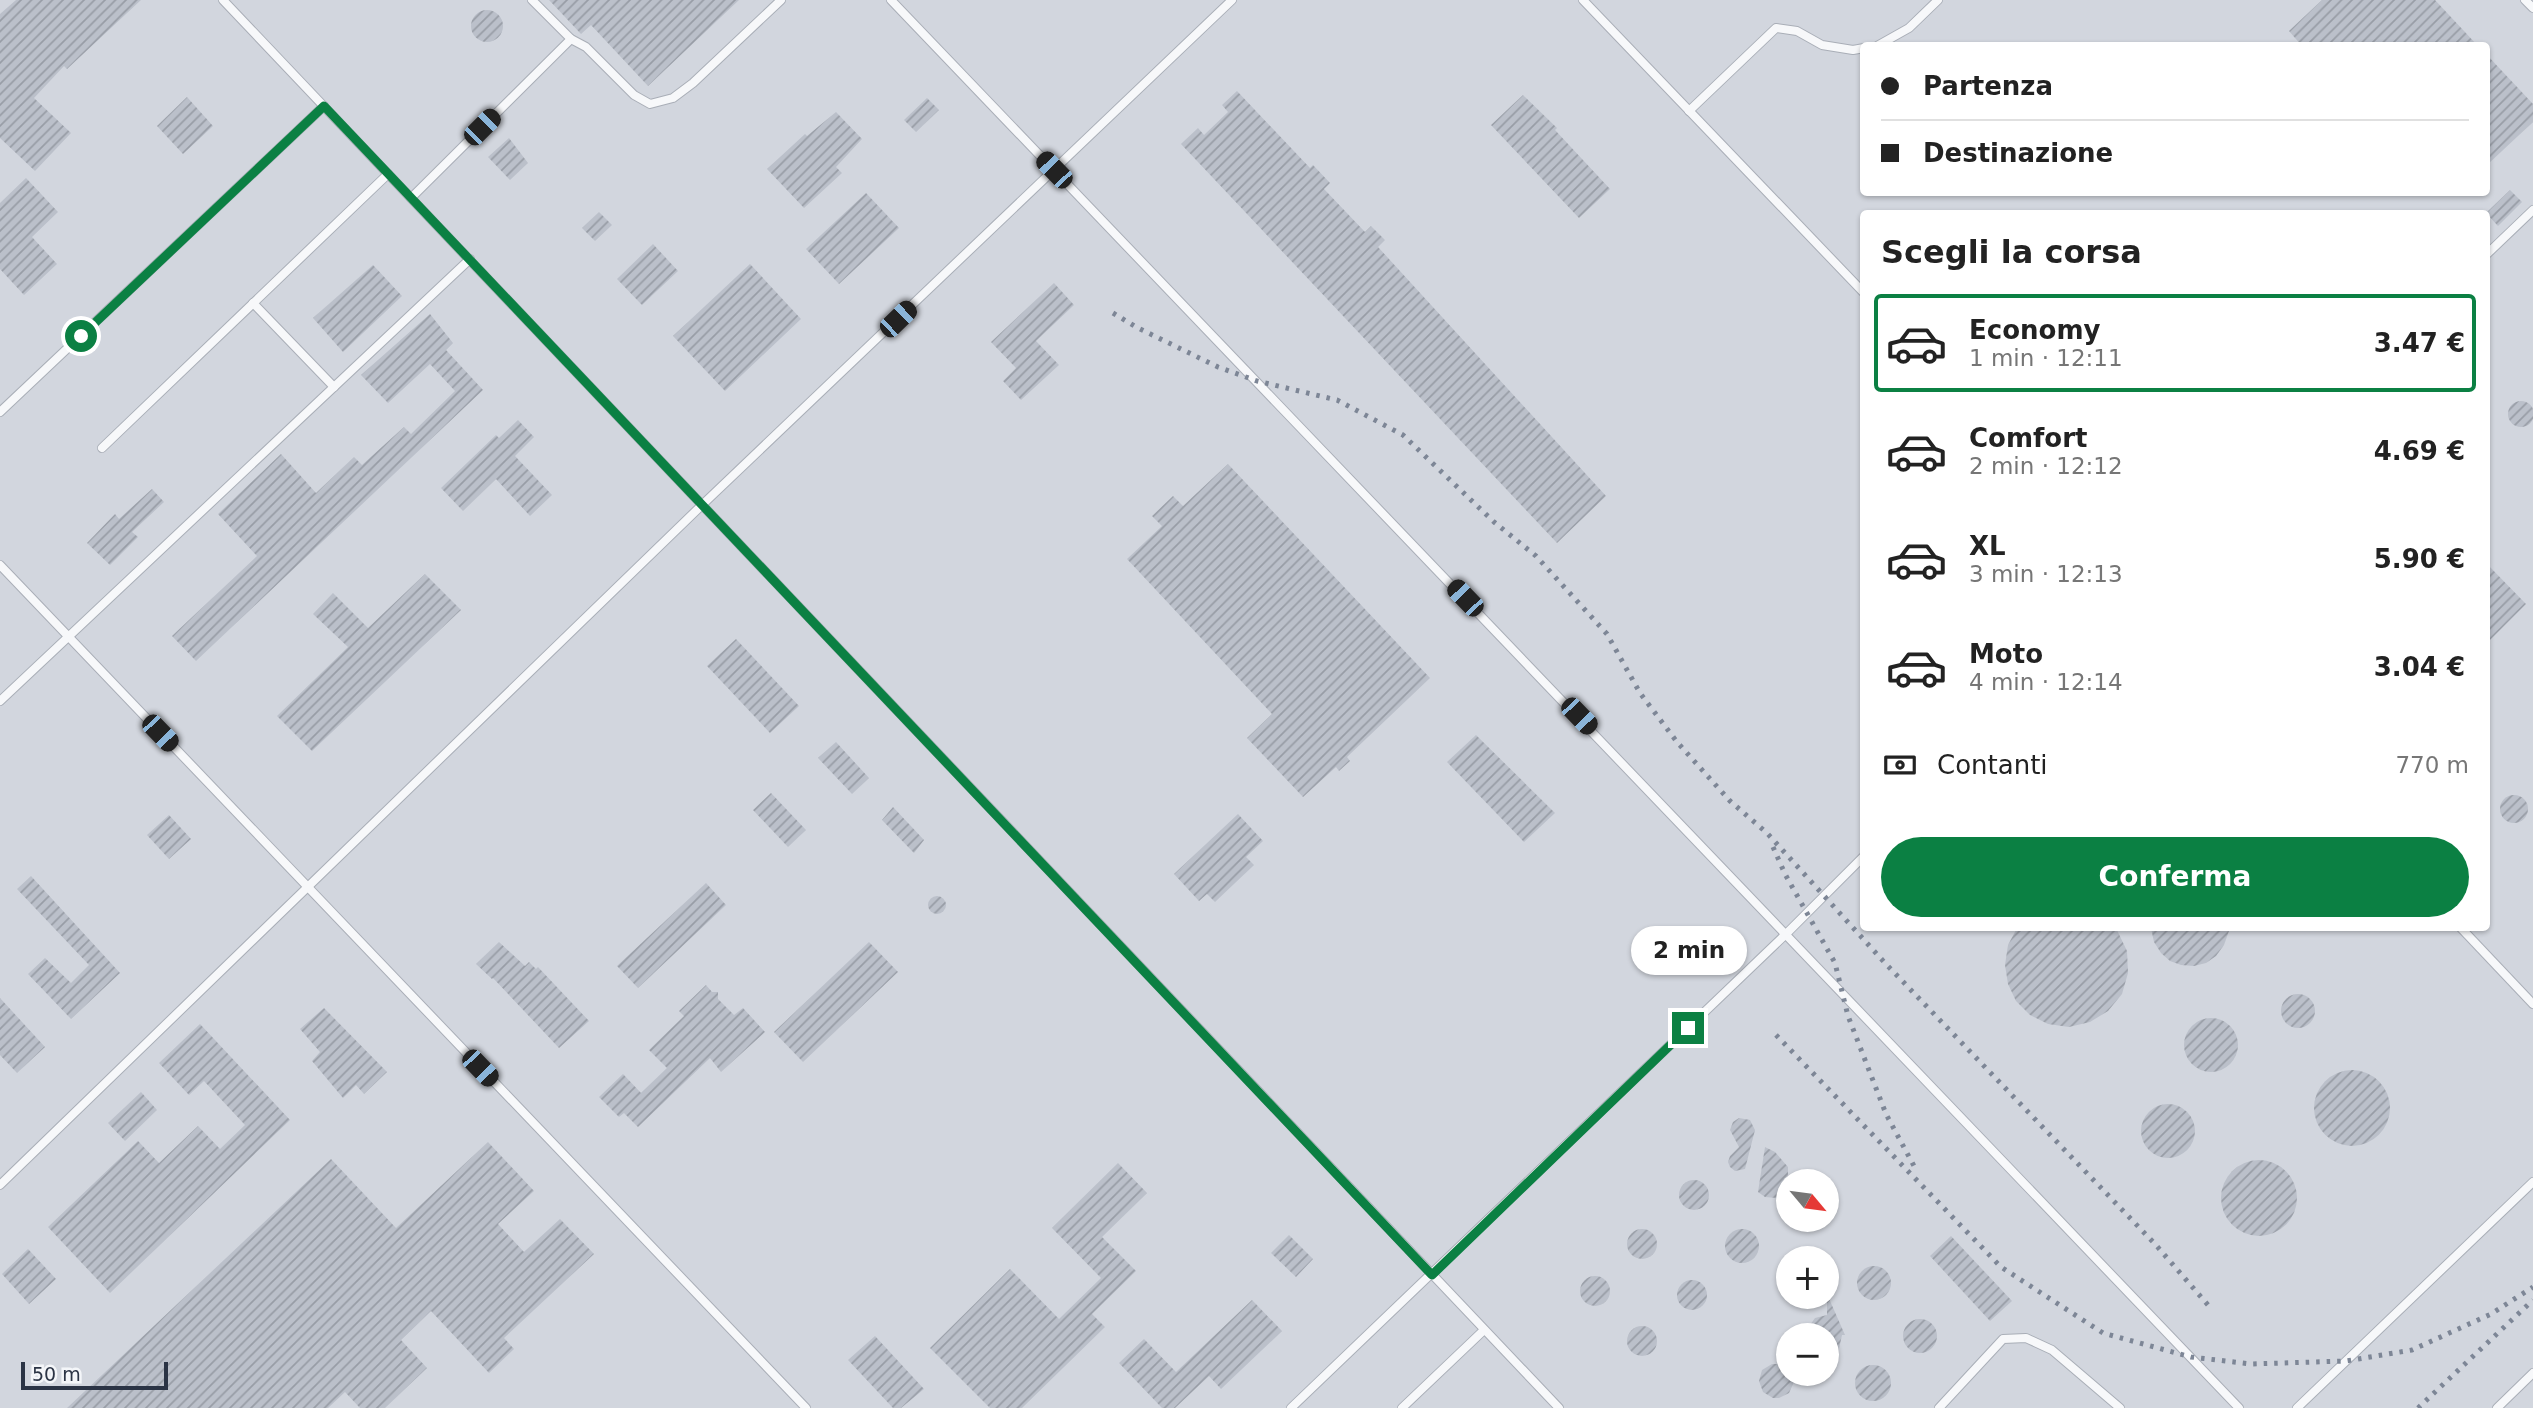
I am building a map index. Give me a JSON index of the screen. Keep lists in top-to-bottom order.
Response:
{
  "scale_bar": "50 m",
  "north": "bottom right",
  "page": {
    "banner": ["Partenza", "Destinazione"],
    "heading": "Scegli la corsa",
    "list": [
      {
        "name": "Economy",
        "note": "1 min · 12:11",
        "value": "3.47 €"
      },
      {
        "name": "Comfort",
        "note": "2 min · 12:12",
        "value": "4.69 €"
      },
      {
        "name": "XL",
        "note": "3 min · 12:13",
        "value": "5.90 €"
      },
      {
        "name": "Moto",
        "note": "4 min · 12:14",
        "value": "3.04 €"
      }
    ],
    "pay": ["Contanti", "770 m"],
    "buttons": "Conferma",
    "bubble": "2 min",
    "map_buttons": ["+", "−"],
    "scale": "50 m"
  }
}
